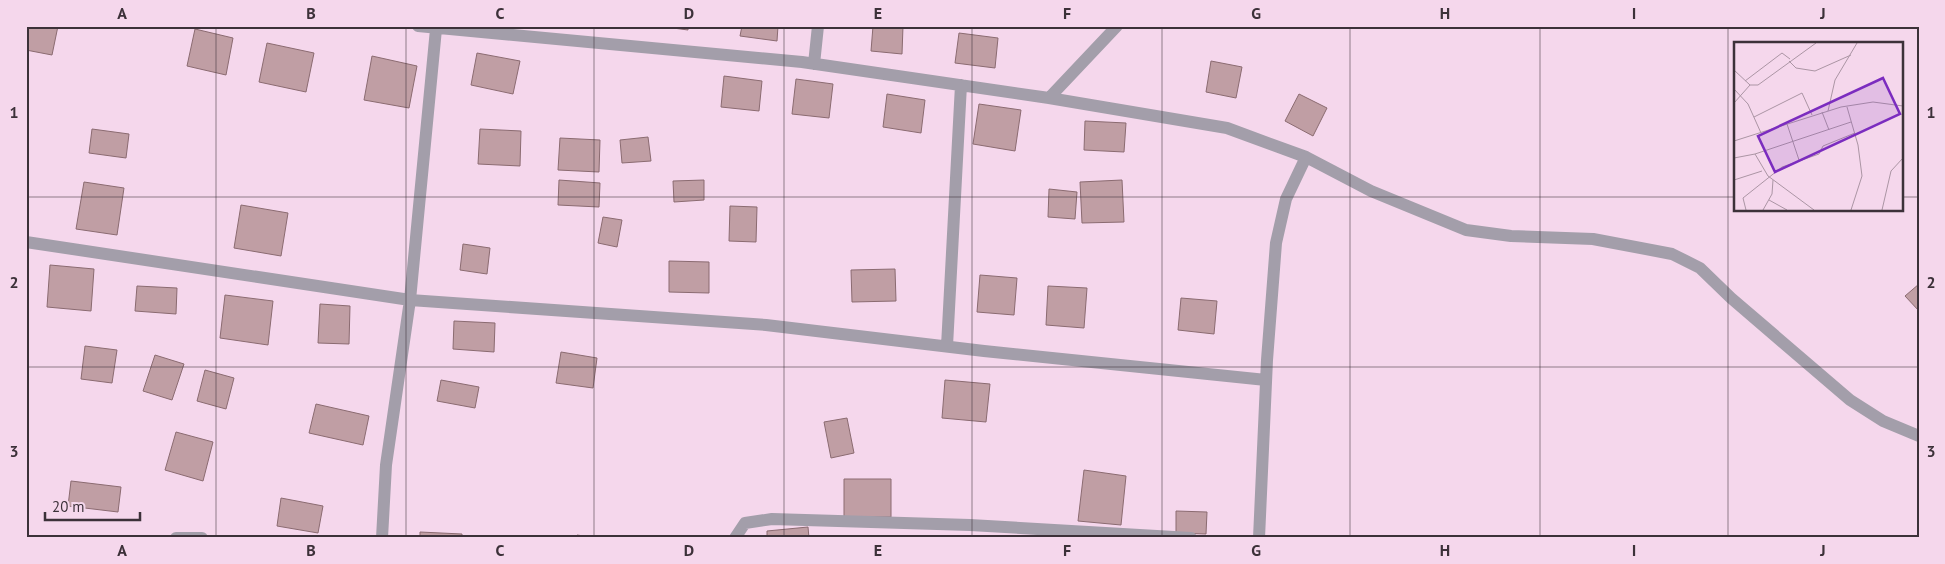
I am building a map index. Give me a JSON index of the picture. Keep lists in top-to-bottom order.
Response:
{
  "scale_bar": "20 m",
  "grid": {
    "columns": [
      "A",
      "B",
      "C",
      "D",
      "E",
      "F",
      "G",
      "H",
      "I",
      "J"
    ],
    "rows": ["1", "2", "3"]
  }
}
